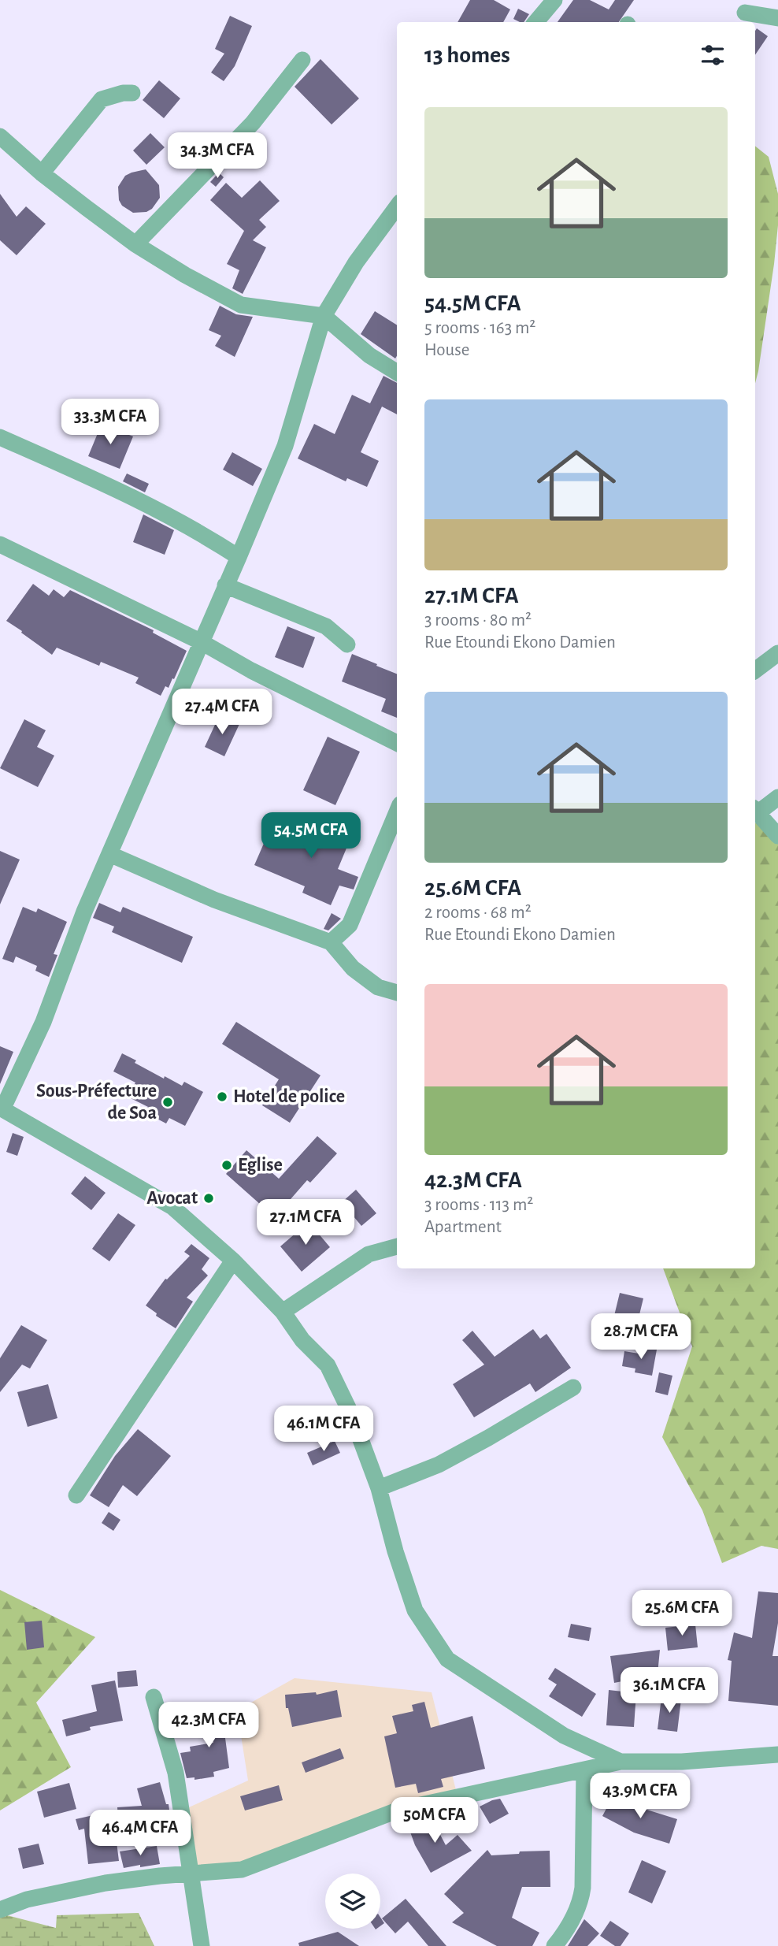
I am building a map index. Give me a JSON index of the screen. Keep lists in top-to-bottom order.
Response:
{
  "places": [
    "Hotel de police",
    "Sous-Préfecture de Soa",
    "Eglise",
    "Avocat"
  ],
  "page": {
    "heading": "13 homes",
    "list": [
      {
        "name": "54.5M CFA",
        "note": "5 rooms · 163 m² · House"
      },
      {
        "name": "27.1M CFA",
        "note": "3 rooms · 80 m² · Rue Etoundi Ekono Damien"
      },
      {
        "name": "25.6M CFA",
        "note": "2 rooms · 68 m² · Rue Etoundi Ekono Damien"
      },
      {
        "name": "42.3M CFA",
        "note": "3 rooms · 113 m² · Apartment"
      }
    ],
    "price": [
      "34.3M CFA",
      "33.3M CFA",
      "27.4M CFA",
      "54.5M CFA",
      "27.1M CFA",
      "28.7M CFA",
      "46.1M CFA",
      "25.6M CFA",
      "36.1M CFA",
      "42.3M CFA",
      "43.9M CFA",
      "50M CFA",
      "46.4M CFA"
    ]
  }
}
